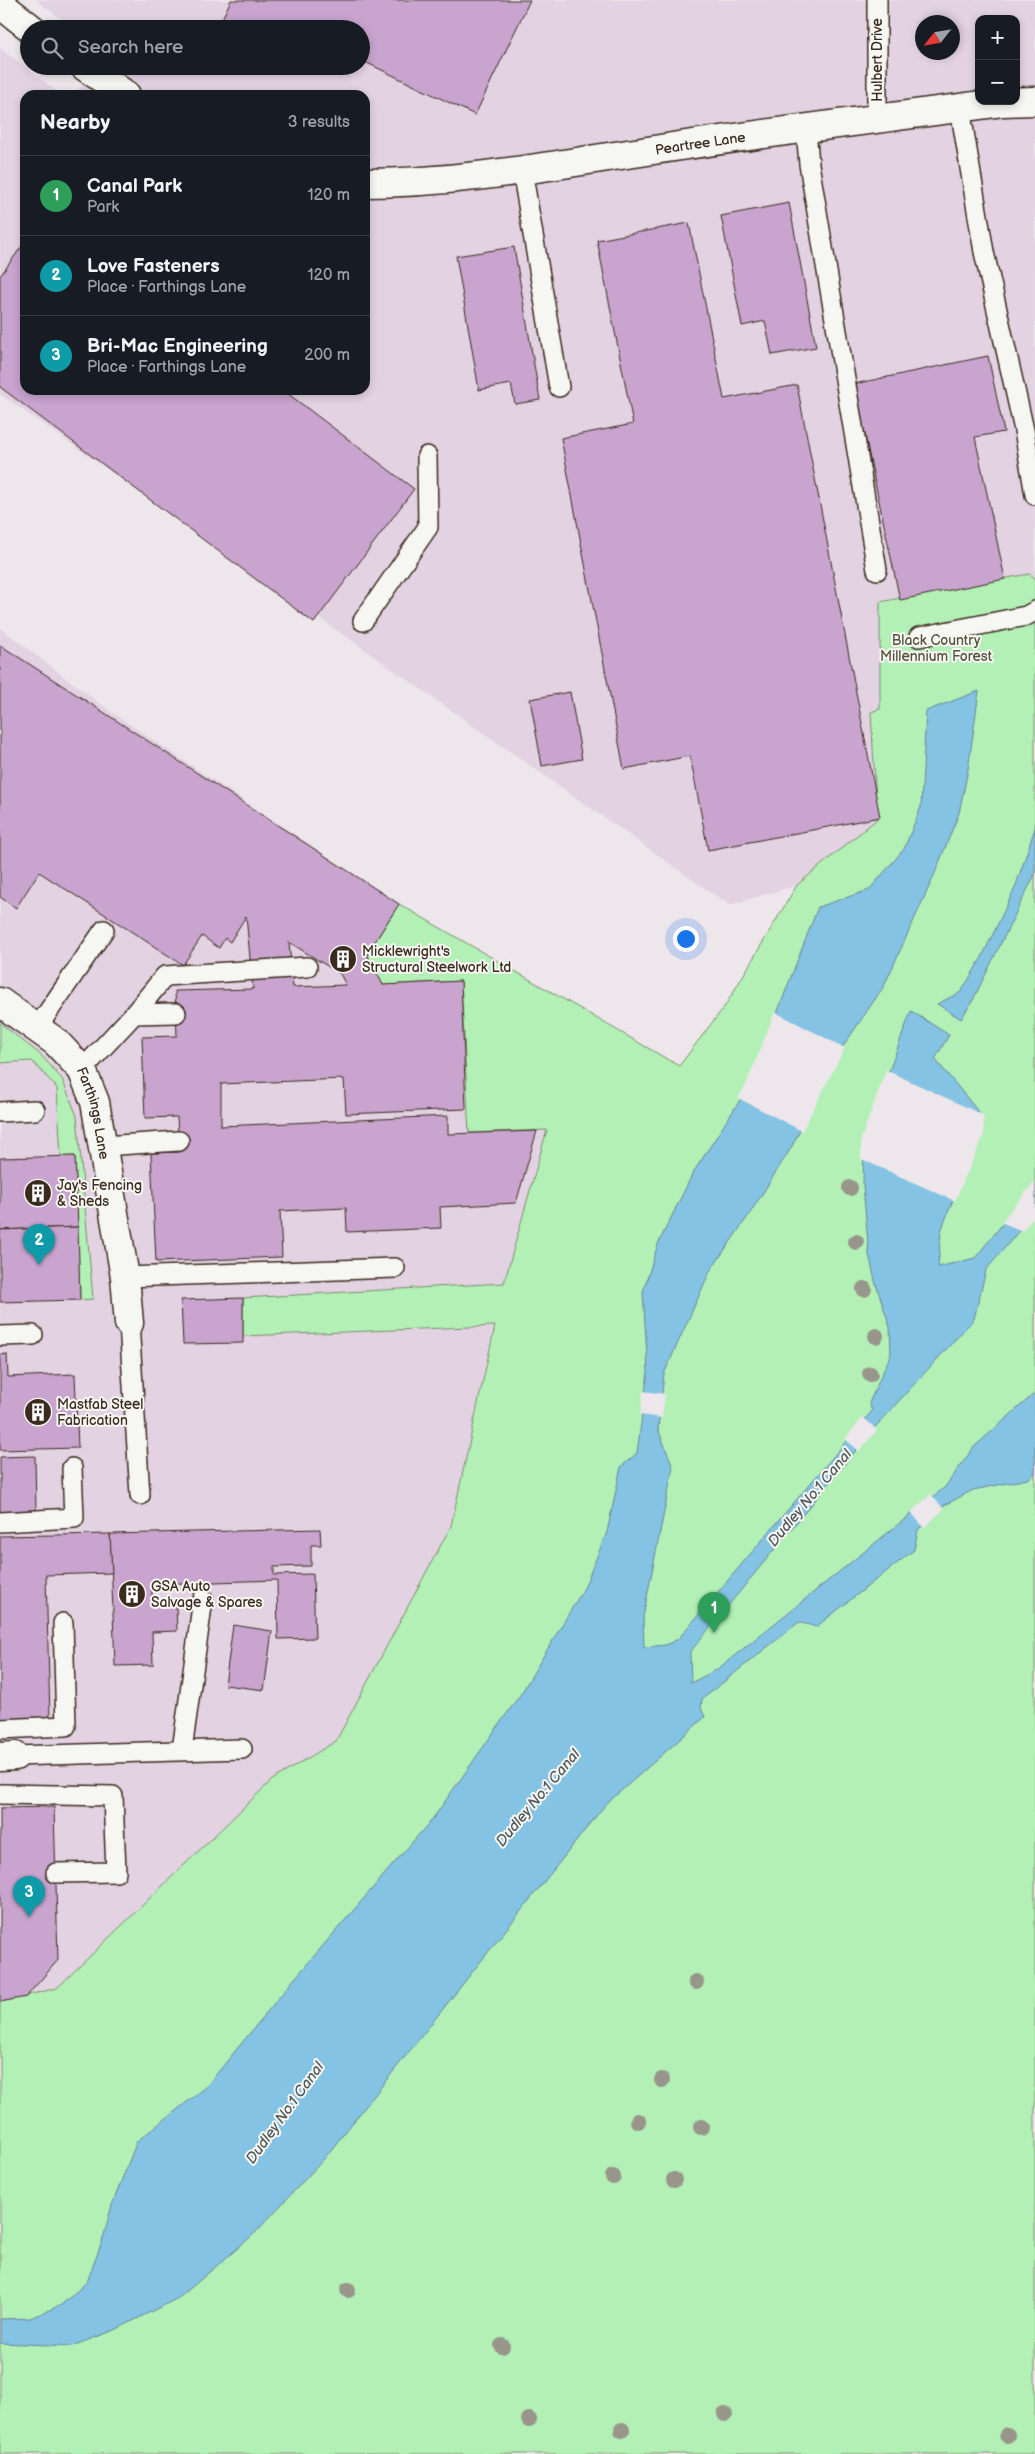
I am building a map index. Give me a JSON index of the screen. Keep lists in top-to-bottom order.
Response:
{
  "streets": {
    "street": ["Peartree Lane", "Farthings Lane"],
    "lane": ["Hulbert Drive"]
  },
  "crossings": [
    ["Hulbert Drive", "Peartree Lane"]
  ],
  "water": ["Dudley No.1 Canal"],
  "parks": ["Black Country Millennium Forest"],
  "places": {
    "building": [
      "Micklewright's Structural Steelwork Ltd",
      "Jay's Fencing & Sheds",
      "Mastfab Steel Fabrication",
      "GSA Auto Salvage & Spares"
    ]
  },
  "north": "bottom left",
  "page": {
    "map_buttons": ["+", "−"],
    "search": "Search here",
    "heading": ["Nearby", "3 results"],
    "list": [
      {
        "mark": "1",
        "name": "Canal Park",
        "note": "Park",
        "value": "120 m"
      },
      {
        "mark": "2",
        "name": "Love Fasteners",
        "note": "Place · Farthings Lane",
        "value": "120 m"
      },
      {
        "mark": "3",
        "name": "Bri-Mac Engineering",
        "note": "Place · Farthings Lane",
        "value": "200 m"
      }
    ],
    "pins": ["2", "1", "3"]
  }
}
